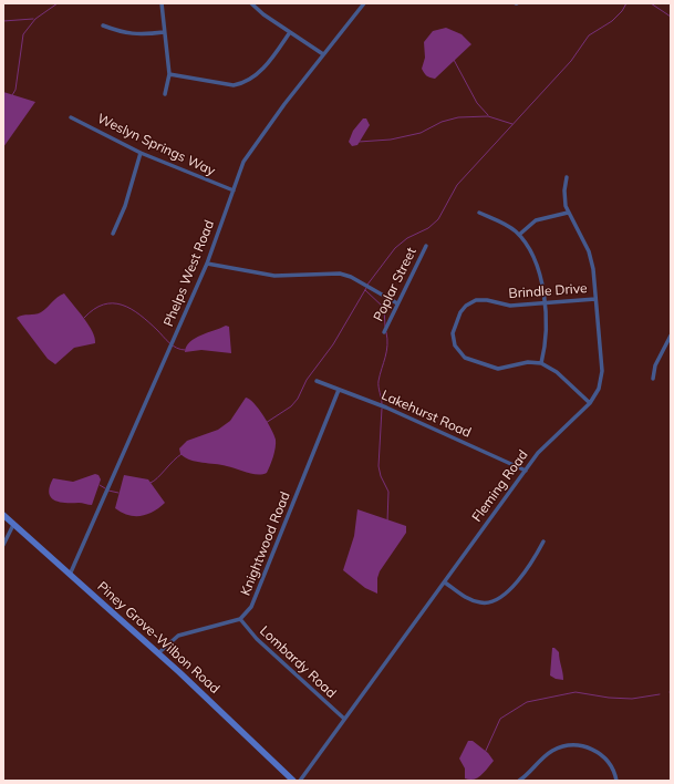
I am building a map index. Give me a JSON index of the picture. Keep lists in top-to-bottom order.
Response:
{
  "streets": {
    "street": [
      "Weslyn Springs Way",
      "Phelps West Road",
      "Poplar Street",
      "Brindle Drive",
      "Lakehurst Road",
      "Fleming Road",
      "Knightwood Road",
      "Piney Grove-Wilbon Road",
      "Lombardy Road"
    ]
  },
  "crossings": [
    ["Weslyn Springs Way", "Phelps West Road"],
    ["Phelps West Road", "Piney Grove-Wilbon Road"],
    ["Brindle Drive", "Fleming Road"],
    ["Lakehurst Road", "Fleming Road"],
    ["Lakehurst Road", "Knightwood Road"],
    ["Fleming Road", "Lombardy Road"],
    ["Knightwood Road", "Lombardy Road"]
  ]
}
